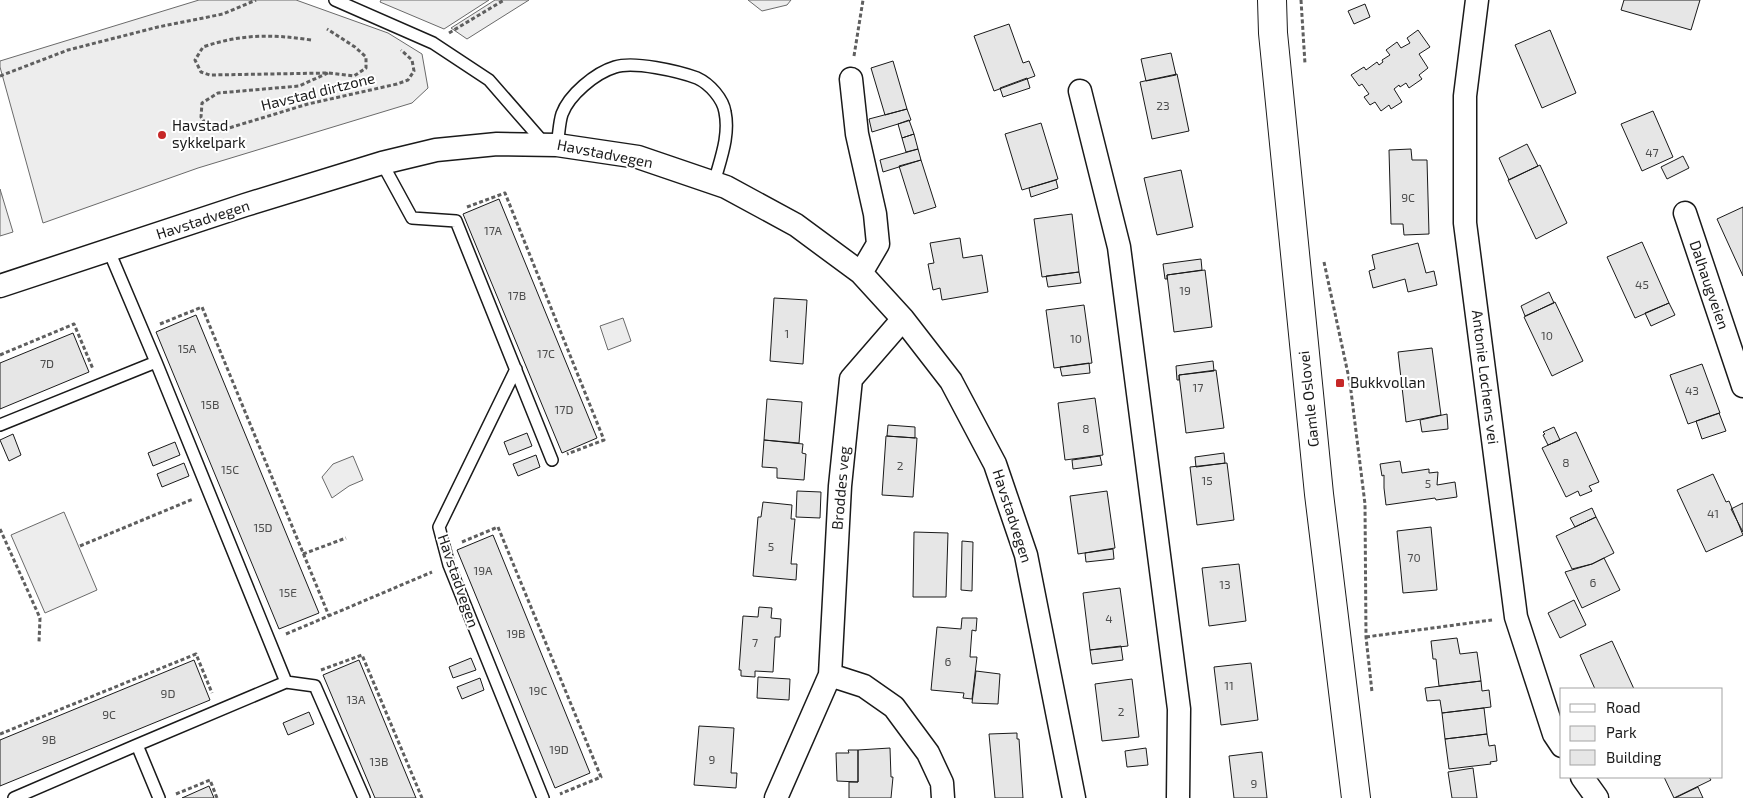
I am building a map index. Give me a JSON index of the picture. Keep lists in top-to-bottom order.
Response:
{
  "streets": {
    "street": [
      "Havstadvegen",
      "Dalhaugveien",
      "Antonie Løchens vei",
      "Gamle Oslovei",
      "Broddes veg"
    ],
    "path": ["Havstad dirtzone"]
  },
  "crossings": [
    ["Havstadvegen", "Broddes veg"]
  ],
  "places": {
    "other": ["Havstad sykkelpark"],
    "transit": ["Bukkvollan"]
  },
  "house_numbers": [
    "23",
    "47",
    "9C",
    "17A",
    "45",
    "19",
    "17B",
    "1",
    "10",
    "10",
    "15A",
    "17C",
    "7D",
    "17",
    "43",
    "15B",
    "17D",
    "8",
    "8",
    "2",
    "15C",
    "15",
    "5",
    "41",
    "15D",
    "5",
    "70",
    "19A",
    "6",
    "13",
    "15E",
    "4",
    "19B",
    "7",
    "6",
    "11",
    "19C",
    "9D",
    "13A",
    "2",
    "9C",
    "9B",
    "19D",
    "9",
    "13B",
    "9"
  ],
  "legend": ["Road", "Park", "Building"]
}
